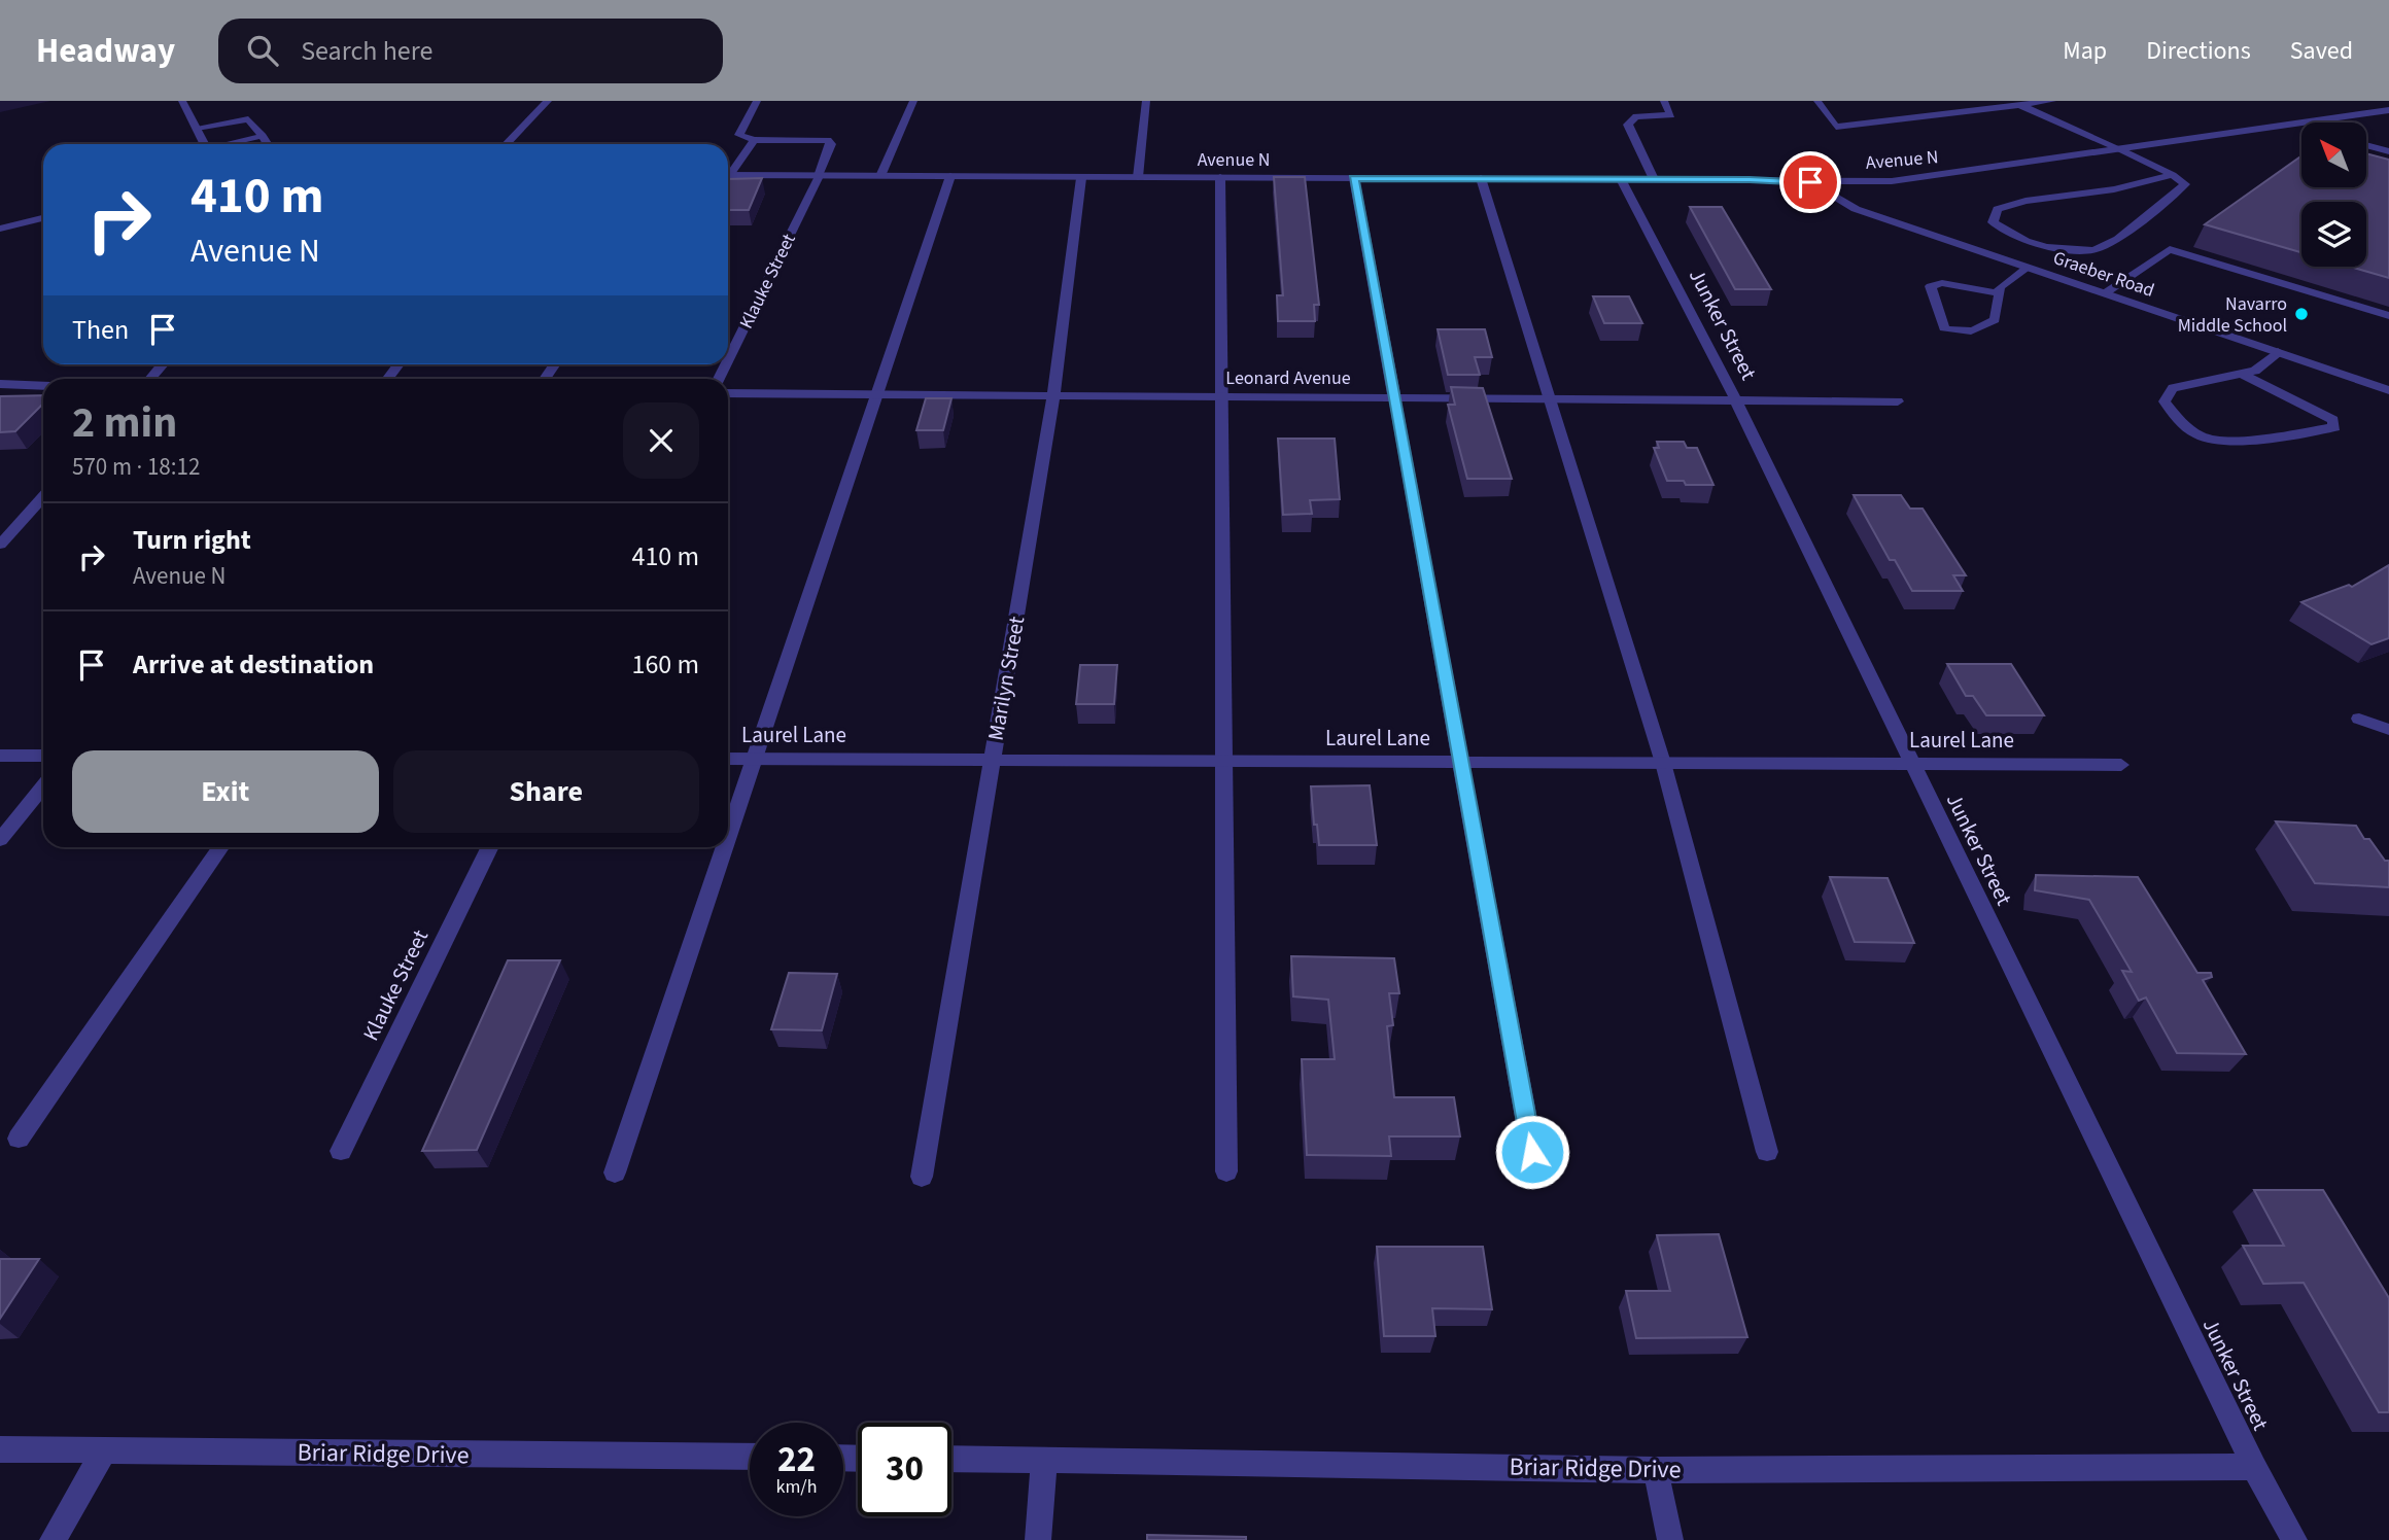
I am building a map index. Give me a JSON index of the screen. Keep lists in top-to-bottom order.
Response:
{
  "streets": {
    "street": [
      "Avenue N",
      "Graeber Road",
      "Klauke Street",
      "Junker Street",
      "Leonard Avenue",
      "Marilyn Street",
      "Laurel Lane",
      "Briar Ridge Drive"
    ]
  },
  "crossings": [
    ["Avenue N", "Graeber Road"],
    ["Avenue N", "Klauke Street"],
    ["Avenue N", "Junker Street"],
    ["Avenue N", "Marilyn Street"],
    ["Junker Street", "Leonard Avenue"],
    ["Junker Street", "Laurel Lane"],
    ["Junker Street", "Briar Ridge Drive"],
    ["Leonard Avenue", "Marilyn Street"],
    ["Marilyn Street", "Laurel Lane"]
  ],
  "places": ["Navarro Middle School"],
  "north": "top left",
  "page": {
    "header": "Headway",
    "search": "Search here",
    "nav": ["Map", "Directions", "Saved"],
    "turn": ["410 m", "Avenue N"],
    "then": "Then",
    "heading": ["2 min", "570 m · 18:12"],
    "list": [
      {
        "name": "Turn right",
        "note": "Avenue N",
        "value": "410 m"
      },
      {
        "name": "Arrive at destination",
        "value": "160 m"
      }
    ],
    "buttons": ["Exit", "Share"],
    "speed": "22 km/h",
    "limit": "30"
  }
}
